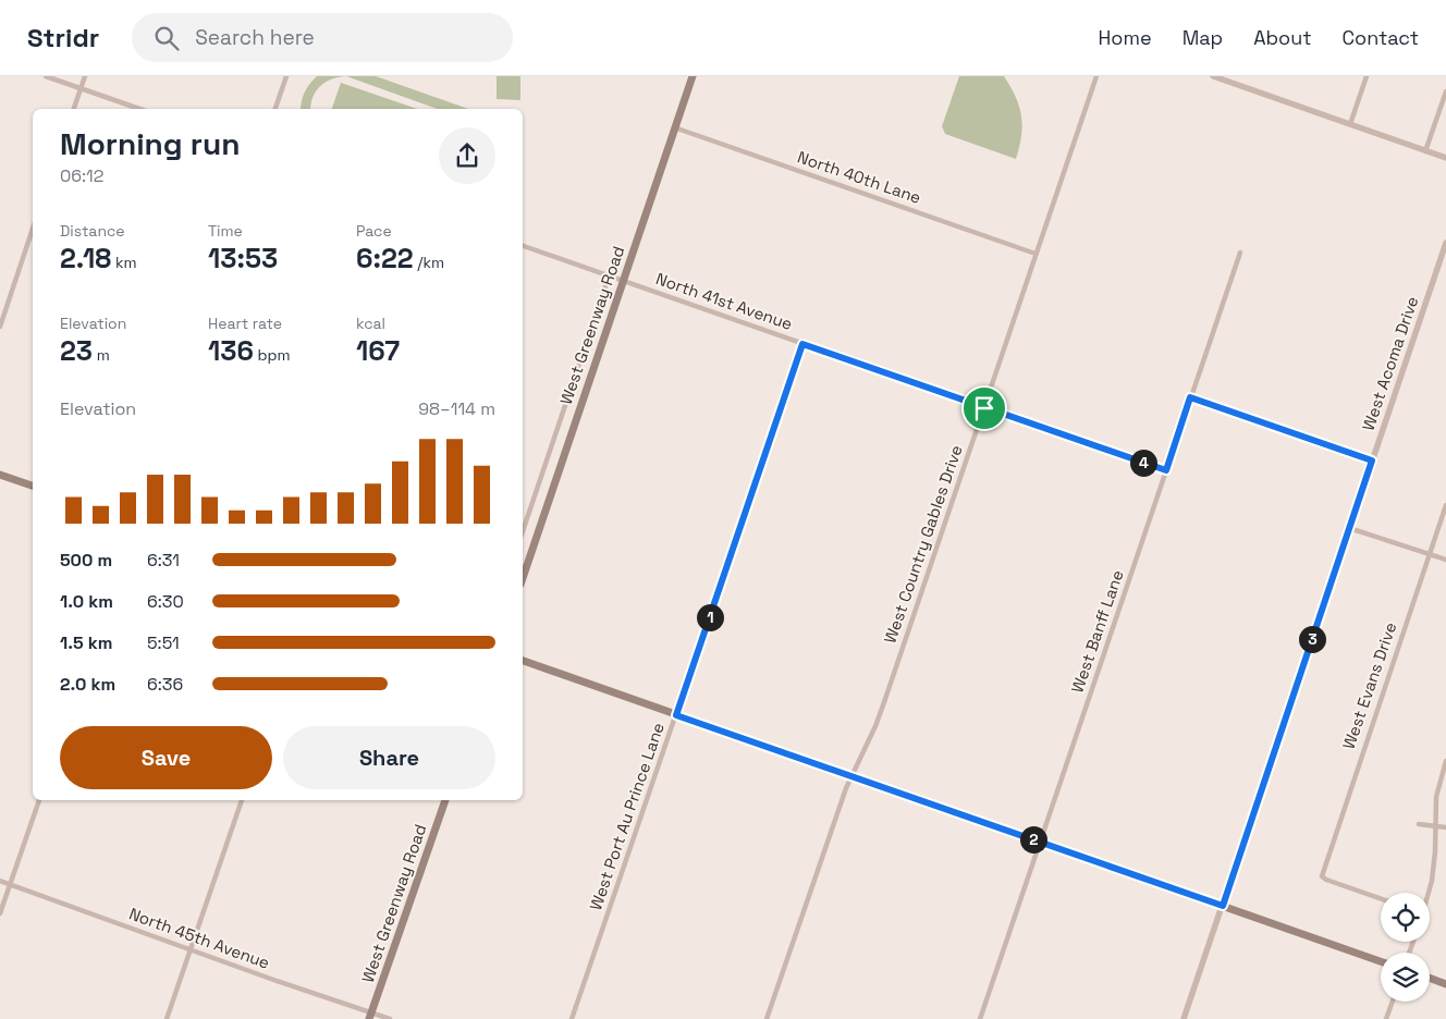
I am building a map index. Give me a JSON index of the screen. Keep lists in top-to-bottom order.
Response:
{
  "streets": {
    "main road": ["West Greenway Road"],
    "street": [
      "North 40th Lane",
      "North 41st Avenue",
      "West Acoma Drive",
      "West Country Gables Drive",
      "West Banff Lane",
      "West Evans Drive",
      "West Port Au Prince Lane",
      "North 45th Avenue"
    ]
  },
  "crossings": [
    ["North 40th Lane", "West Greenway Road"],
    ["North 40th Lane", "West Country Gables Drive"],
    ["North 41st Avenue", "West Greenway Road"],
    ["North 41st Avenue", "West Country Gables Drive"],
    ["North 41st Avenue", "West Banff Lane"],
    ["North 41st Avenue", "West Port Au Prince Lane"],
    ["West Greenway Road", "North 45th Avenue"]
  ],
  "page": {
    "header": "Stridr",
    "search": "Search here",
    "nav": [
      "Home",
      "Map",
      "About",
      "Contact"
    ],
    "heading": ["Morning run", "06:12"],
    "stats": [
      ["Distance", "2.18 km"],
      ["Time", "13:53"],
      ["Pace", "6:22 /km"],
      ["Elevation", "23 m"],
      ["Heart rate", "136 bpm"],
      ["kcal", "167"]
    ],
    "chart": ["Elevation", "98–114 m"],
    "pins": [
      "4",
      "1",
      "3",
      "2"
    ],
    "list": [
      {
        "name": "500 m",
        "note": "6:31"
      },
      {
        "name": "1.0 km",
        "note": "6:30"
      },
      {
        "name": "1.5 km",
        "note": "5:51"
      },
      {
        "name": "2.0 km",
        "note": "6:36"
      }
    ],
    "buttons": ["Save", "Share"]
  }
}
